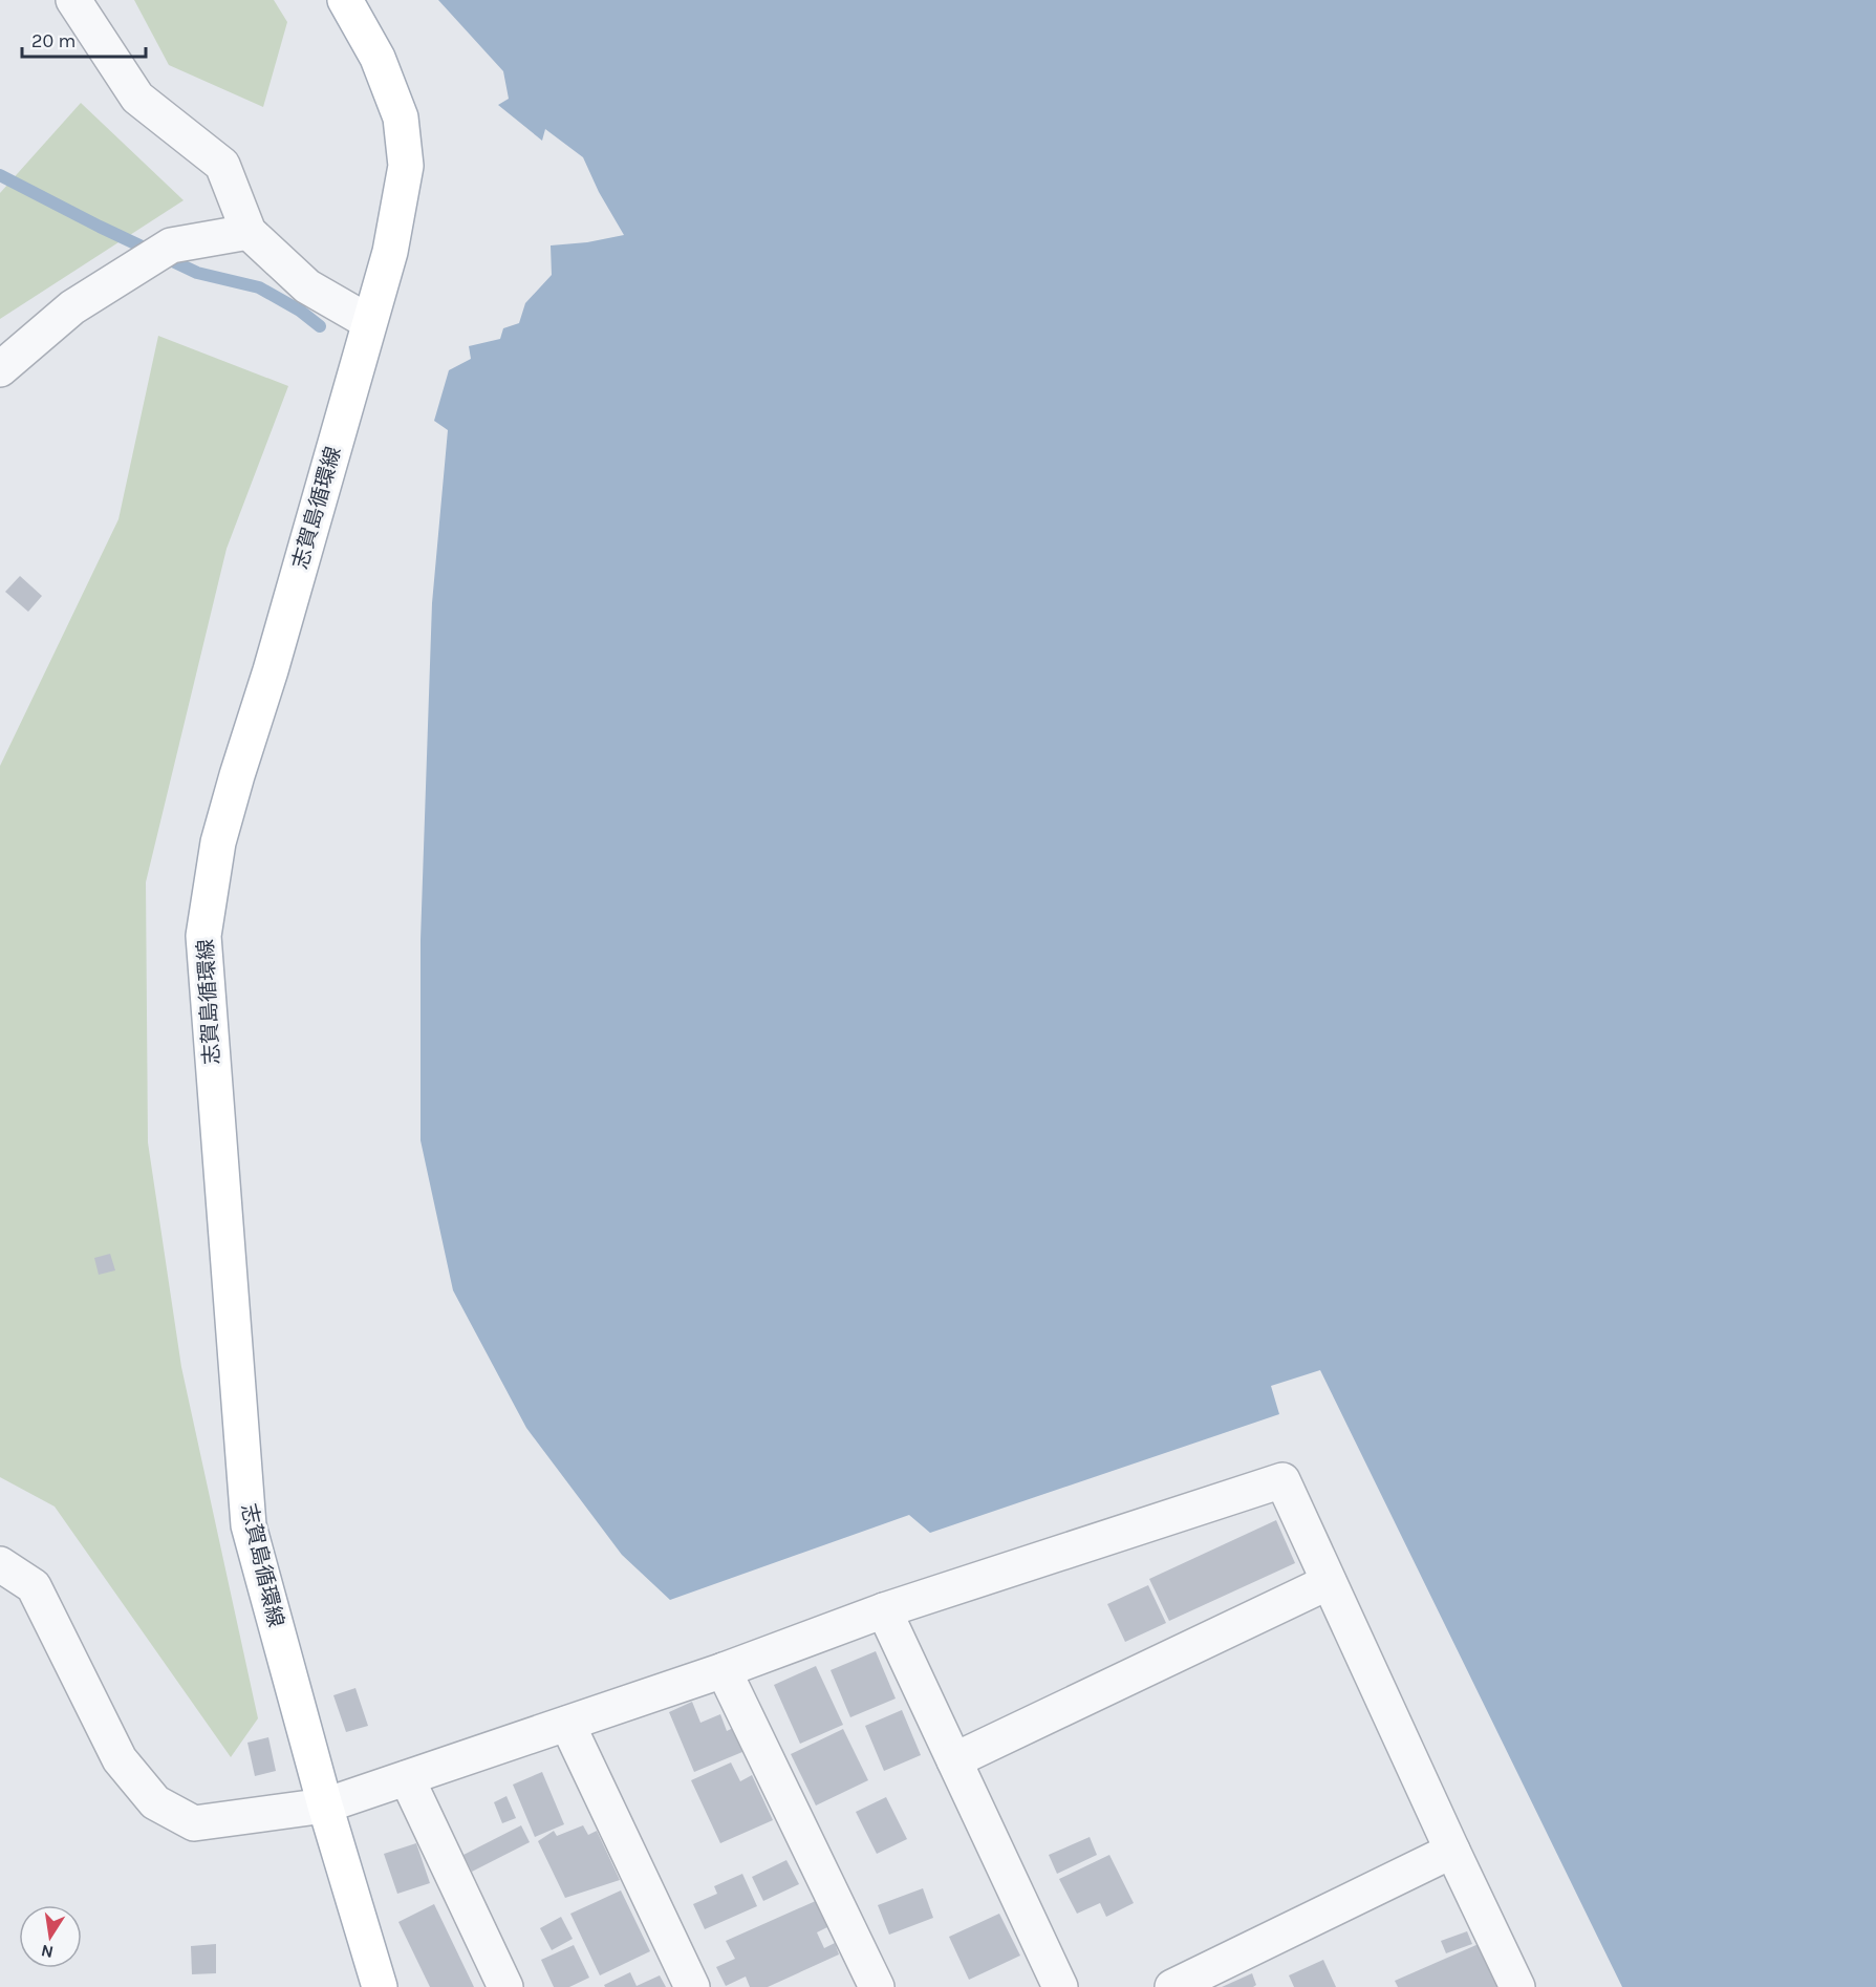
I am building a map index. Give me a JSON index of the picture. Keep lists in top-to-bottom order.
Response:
{
  "streets": {
    "main road": ["志賀島循環線"]
  },
  "scale_bar": "20 m",
  "north": "bottom"
}
